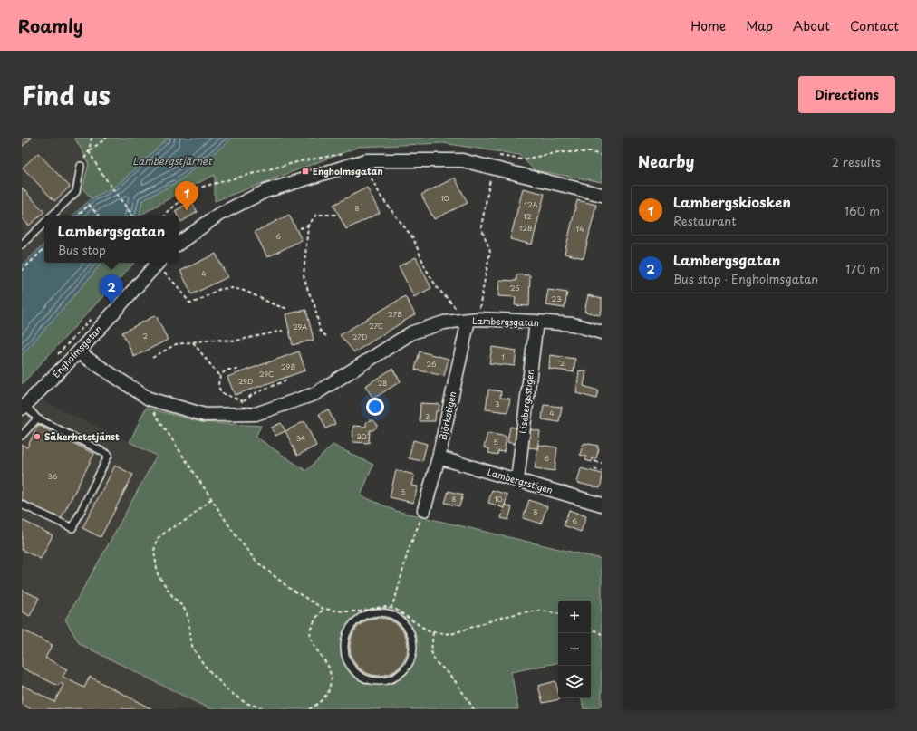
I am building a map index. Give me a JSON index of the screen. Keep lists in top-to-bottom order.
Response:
{
  "streets": {
    "street": [
      "Lambergsgatan",
      "Engholmsgatan",
      "Lisebergsstigen",
      "Björkstigen",
      "Lambergsstigen"
    ]
  },
  "crossings": [
    ["Lambergsgatan", "Engholmsgatan"],
    ["Lambergsgatan", "Lisebergsstigen"],
    ["Lambergsgatan", "Björkstigen"],
    ["Lisebergsstigen", "Lambergsstigen"],
    ["Björkstigen", "Lambergsstigen"]
  ],
  "water": ["Lambergstjärnet"],
  "places": {
    "transit": ["Engholmsgatan"],
    "other": ["Säkerhetstjänst"]
  },
  "house_numbers": [
    "10",
    "12A",
    "8",
    "12",
    "12B",
    "14",
    "6",
    "4",
    "25",
    "23",
    "27B",
    "27C",
    "29A",
    "2",
    "27D",
    "1",
    "2",
    "26",
    "29B",
    "29C",
    "29D",
    "28",
    "3",
    "4",
    "3",
    "30",
    "34",
    "5",
    "6",
    "36",
    "5",
    "8",
    "10",
    "8",
    "6"
  ],
  "page": {
    "header": "Roamly",
    "nav": [
      "Home",
      "Map",
      "About",
      "Contact"
    ],
    "title": "Find us",
    "buttons": "Directions",
    "heading": ["Nearby", "2 results"],
    "pins": ["1", "2"],
    "list": [
      {
        "mark": "1",
        "name": "Lambergskiosken",
        "note": "Restaurant",
        "value": "160 m"
      },
      {
        "mark": "2",
        "name": "Lambergsgatan",
        "note": "Bus stop · Engholmsgatan",
        "value": "170 m"
      }
    ],
    "popup": ["Lambergsgatan", "Bus stop"],
    "map_buttons": ["+", "−"]
  }
}
